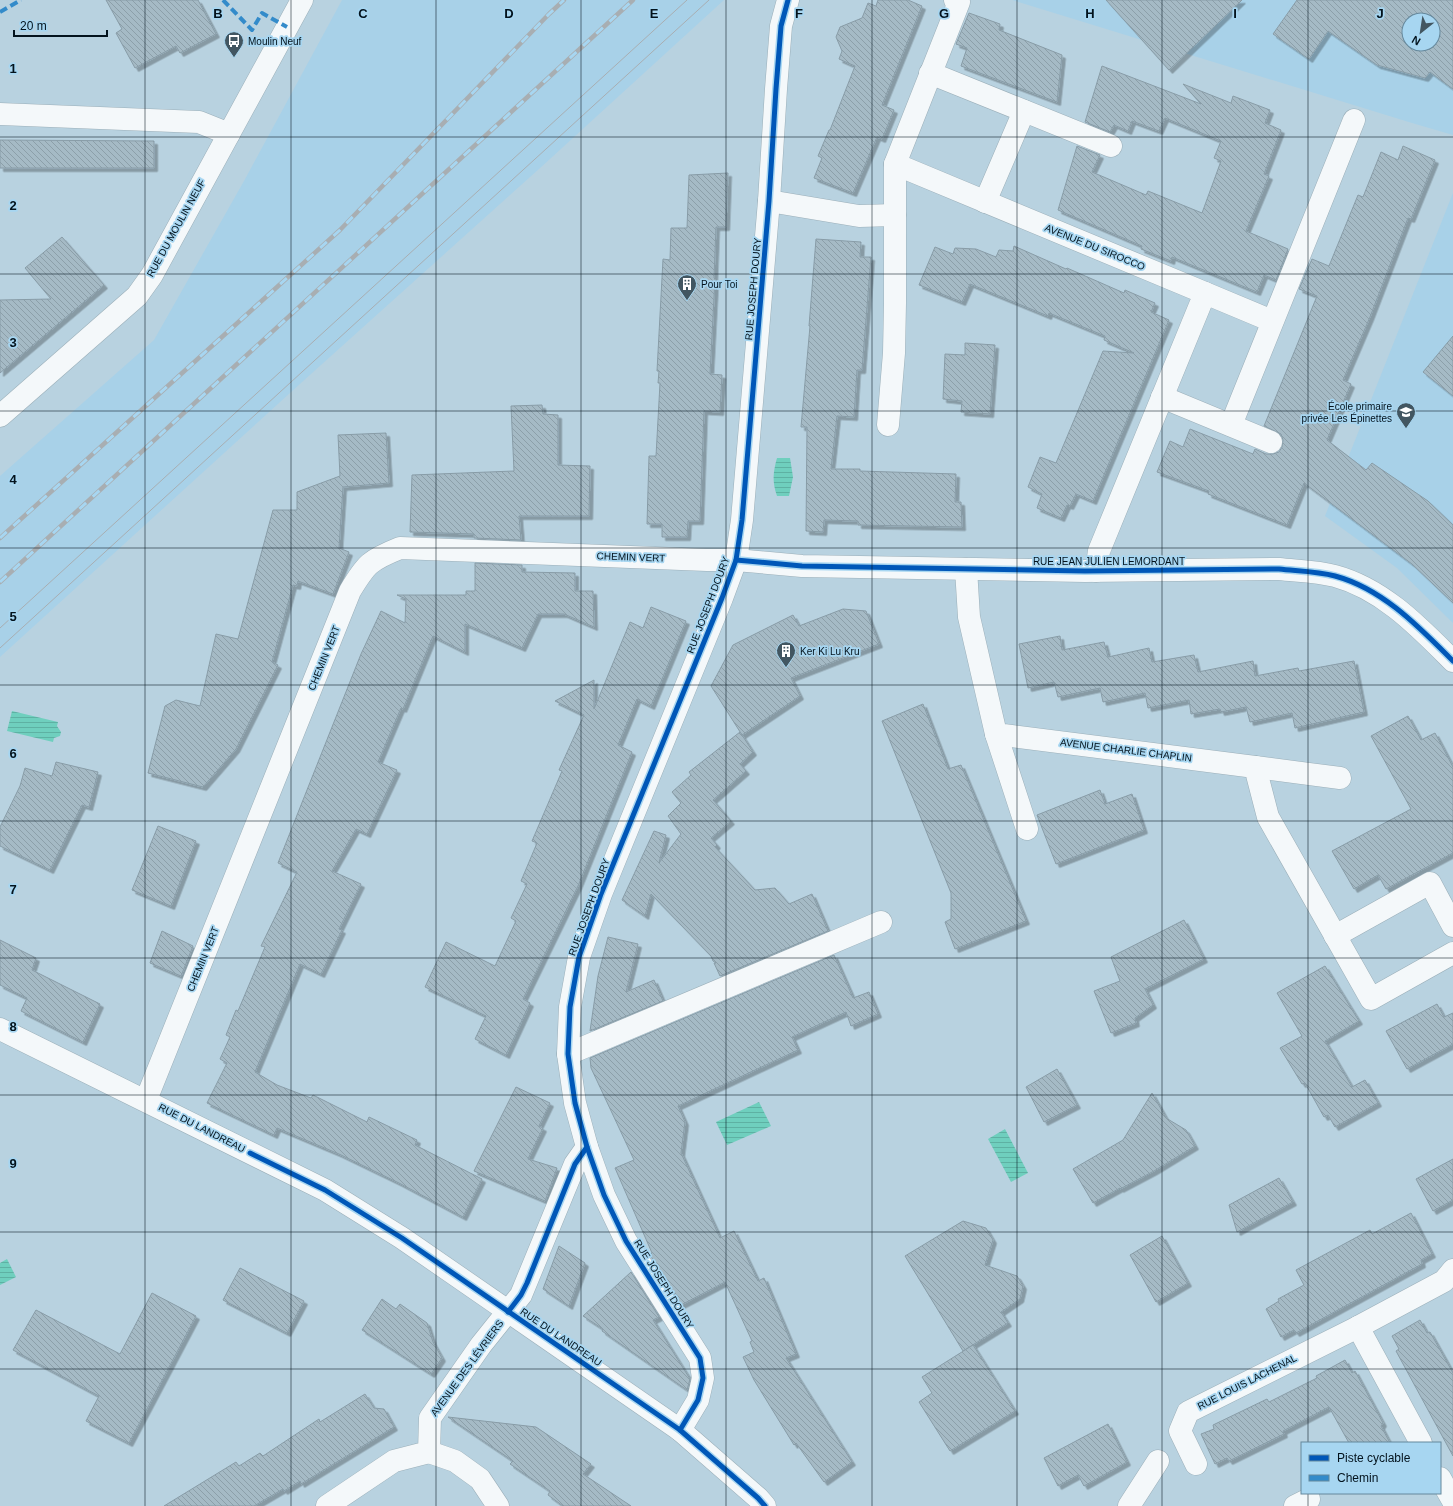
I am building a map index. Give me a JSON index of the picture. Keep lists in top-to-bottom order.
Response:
{
  "streets": {
    "street": [
      "RUE DU MOULIN NEUF",
      "AVENUE DU SIROCCO",
      "RUE JOSEPH DOURY",
      "CHEMIN VERT",
      "RUE JEAN JULIEN LEMORDANT",
      "AVENUE CHARLIE CHAPLIN",
      "RUE DU LANDREAU",
      "AVENUE DES LÉVRIERS",
      "RUE LOUIS LACHENAL"
    ]
  },
  "crossings": [
    ["RUE JOSEPH DOURY", "CHEMIN VERT"],
    ["RUE JOSEPH DOURY", "RUE JEAN JULIEN LEMORDANT"],
    ["RUE JOSEPH DOURY", "RUE DU LANDREAU"],
    ["CHEMIN VERT", "RUE JEAN JULIEN LEMORDANT"],
    ["CHEMIN VERT", "RUE DU LANDREAU"],
    ["RUE DU LANDREAU", "AVENUE DES LÉVRIERS"]
  ],
  "places": {
    "bus stop": ["Moulin Neuf"],
    "building": ["Pour Toi", "Ker Ki Lu Kru"],
    "school or university": ["École primaire privée Les Épinettes"]
  },
  "legend": ["Piste cyclable", "Chemin"],
  "scale_bar": "20 m",
  "north": "bottom left",
  "grid": {
    "columns": [
      "B",
      "C",
      "D",
      "E",
      "F",
      "G",
      "H",
      "I",
      "J"
    ],
    "rows": [
      "1",
      "2",
      "3",
      "4",
      "5",
      "6",
      "7",
      "8",
      "9"
    ]
  }
}
